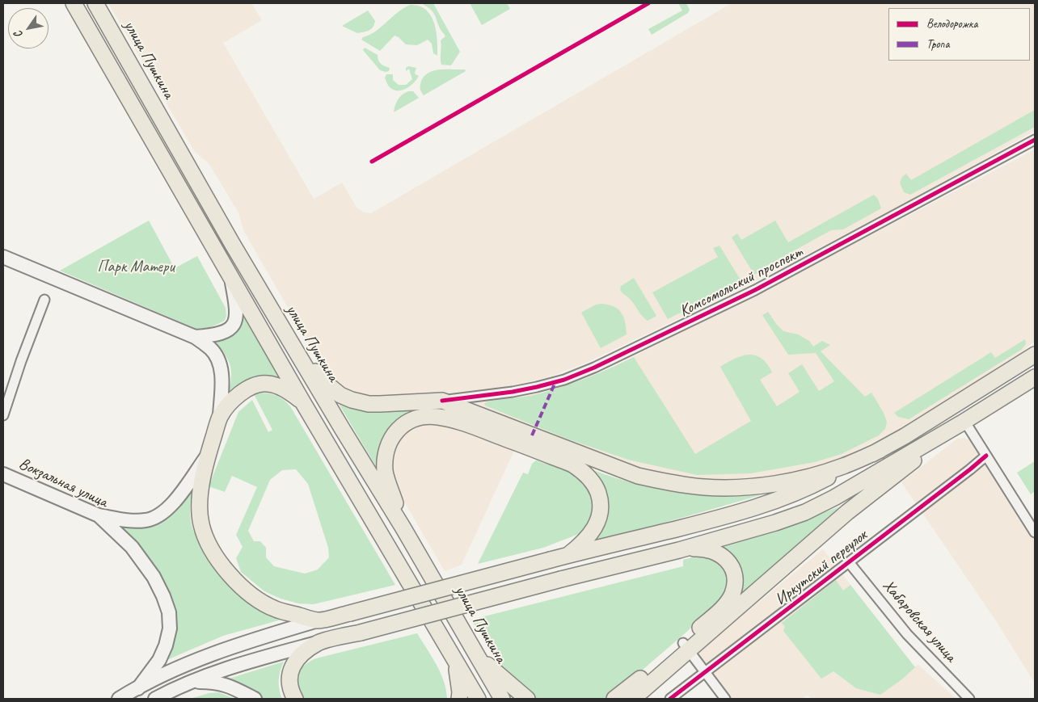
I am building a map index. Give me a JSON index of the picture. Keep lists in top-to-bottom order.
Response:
{
  "streets": {
    "main road": ["улица Пушкина", "Вокзальная улица"],
    "street": ["Комсомольский проспект", "Иркутский переулок", "Хабаровская улица"]
  },
  "crossings": [
    ["Иркутский переулок", "Хабаровская улица"]
  ],
  "parks": ["Парк Матери"],
  "legend": ["Велодорожка", "Тропа"],
  "north": "bottom left"
}
